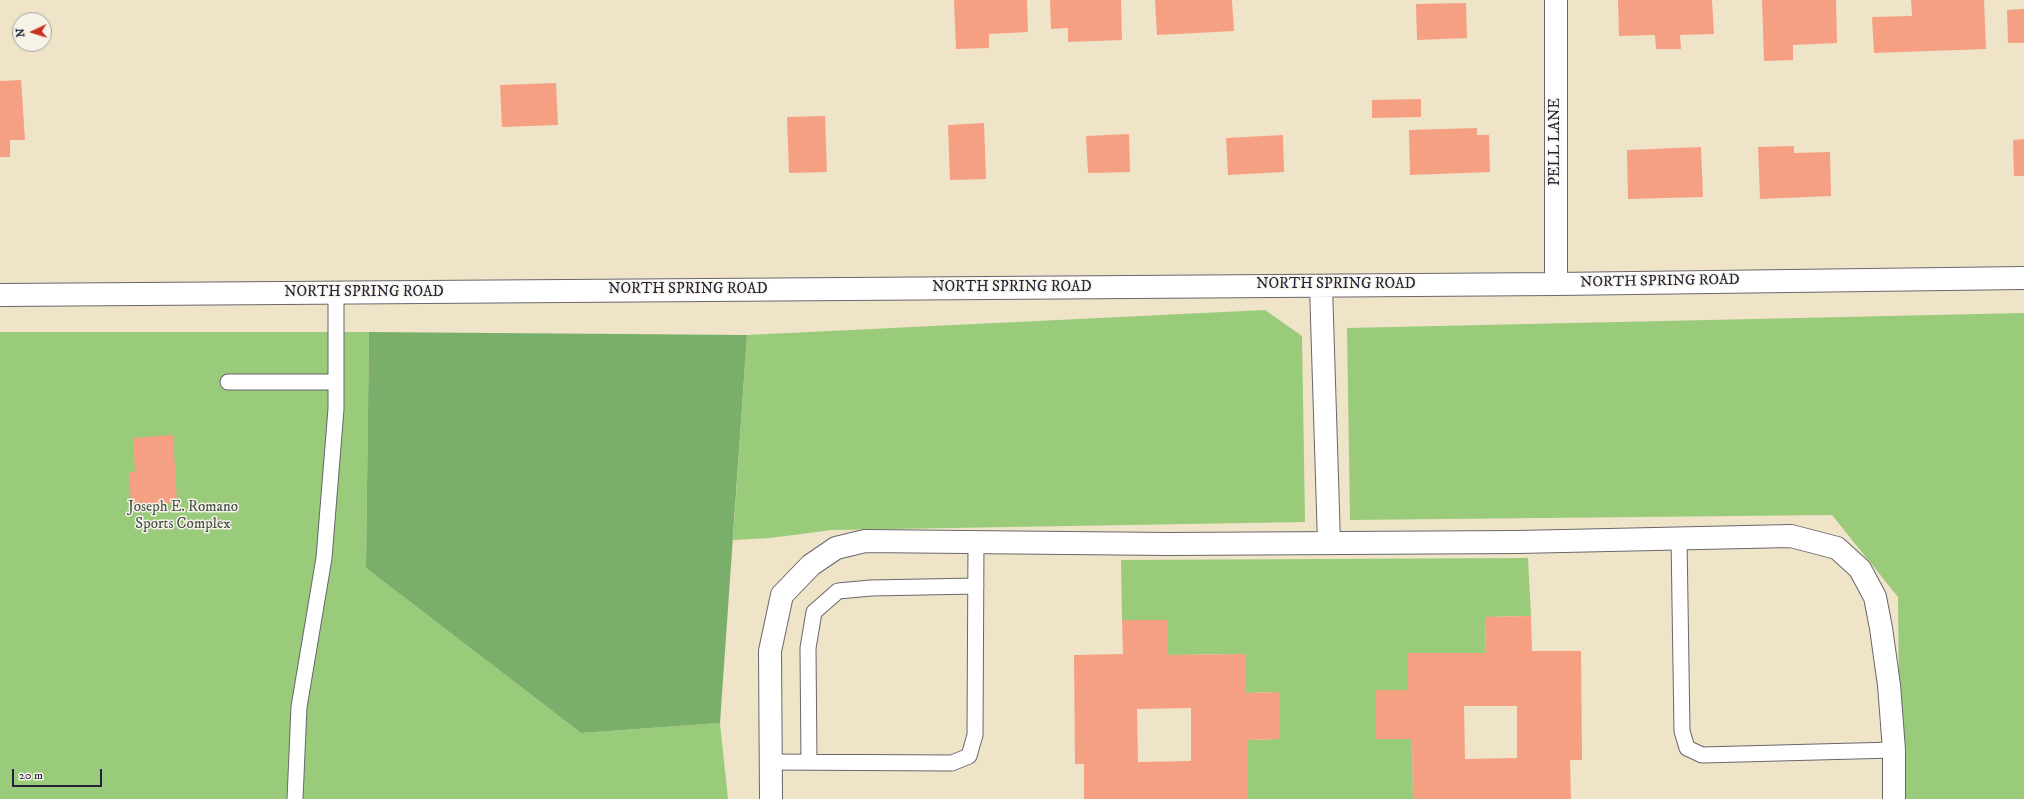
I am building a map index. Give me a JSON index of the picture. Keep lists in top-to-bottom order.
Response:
{
  "streets": {
    "street": ["PELL LANE", "NORTH SPRING ROAD"]
  },
  "crossings": [
    ["PELL LANE", "NORTH SPRING ROAD"]
  ],
  "parks": ["Joseph E. Romano Sports Complex"],
  "scale_bar": "20 m",
  "north": "left"
}
